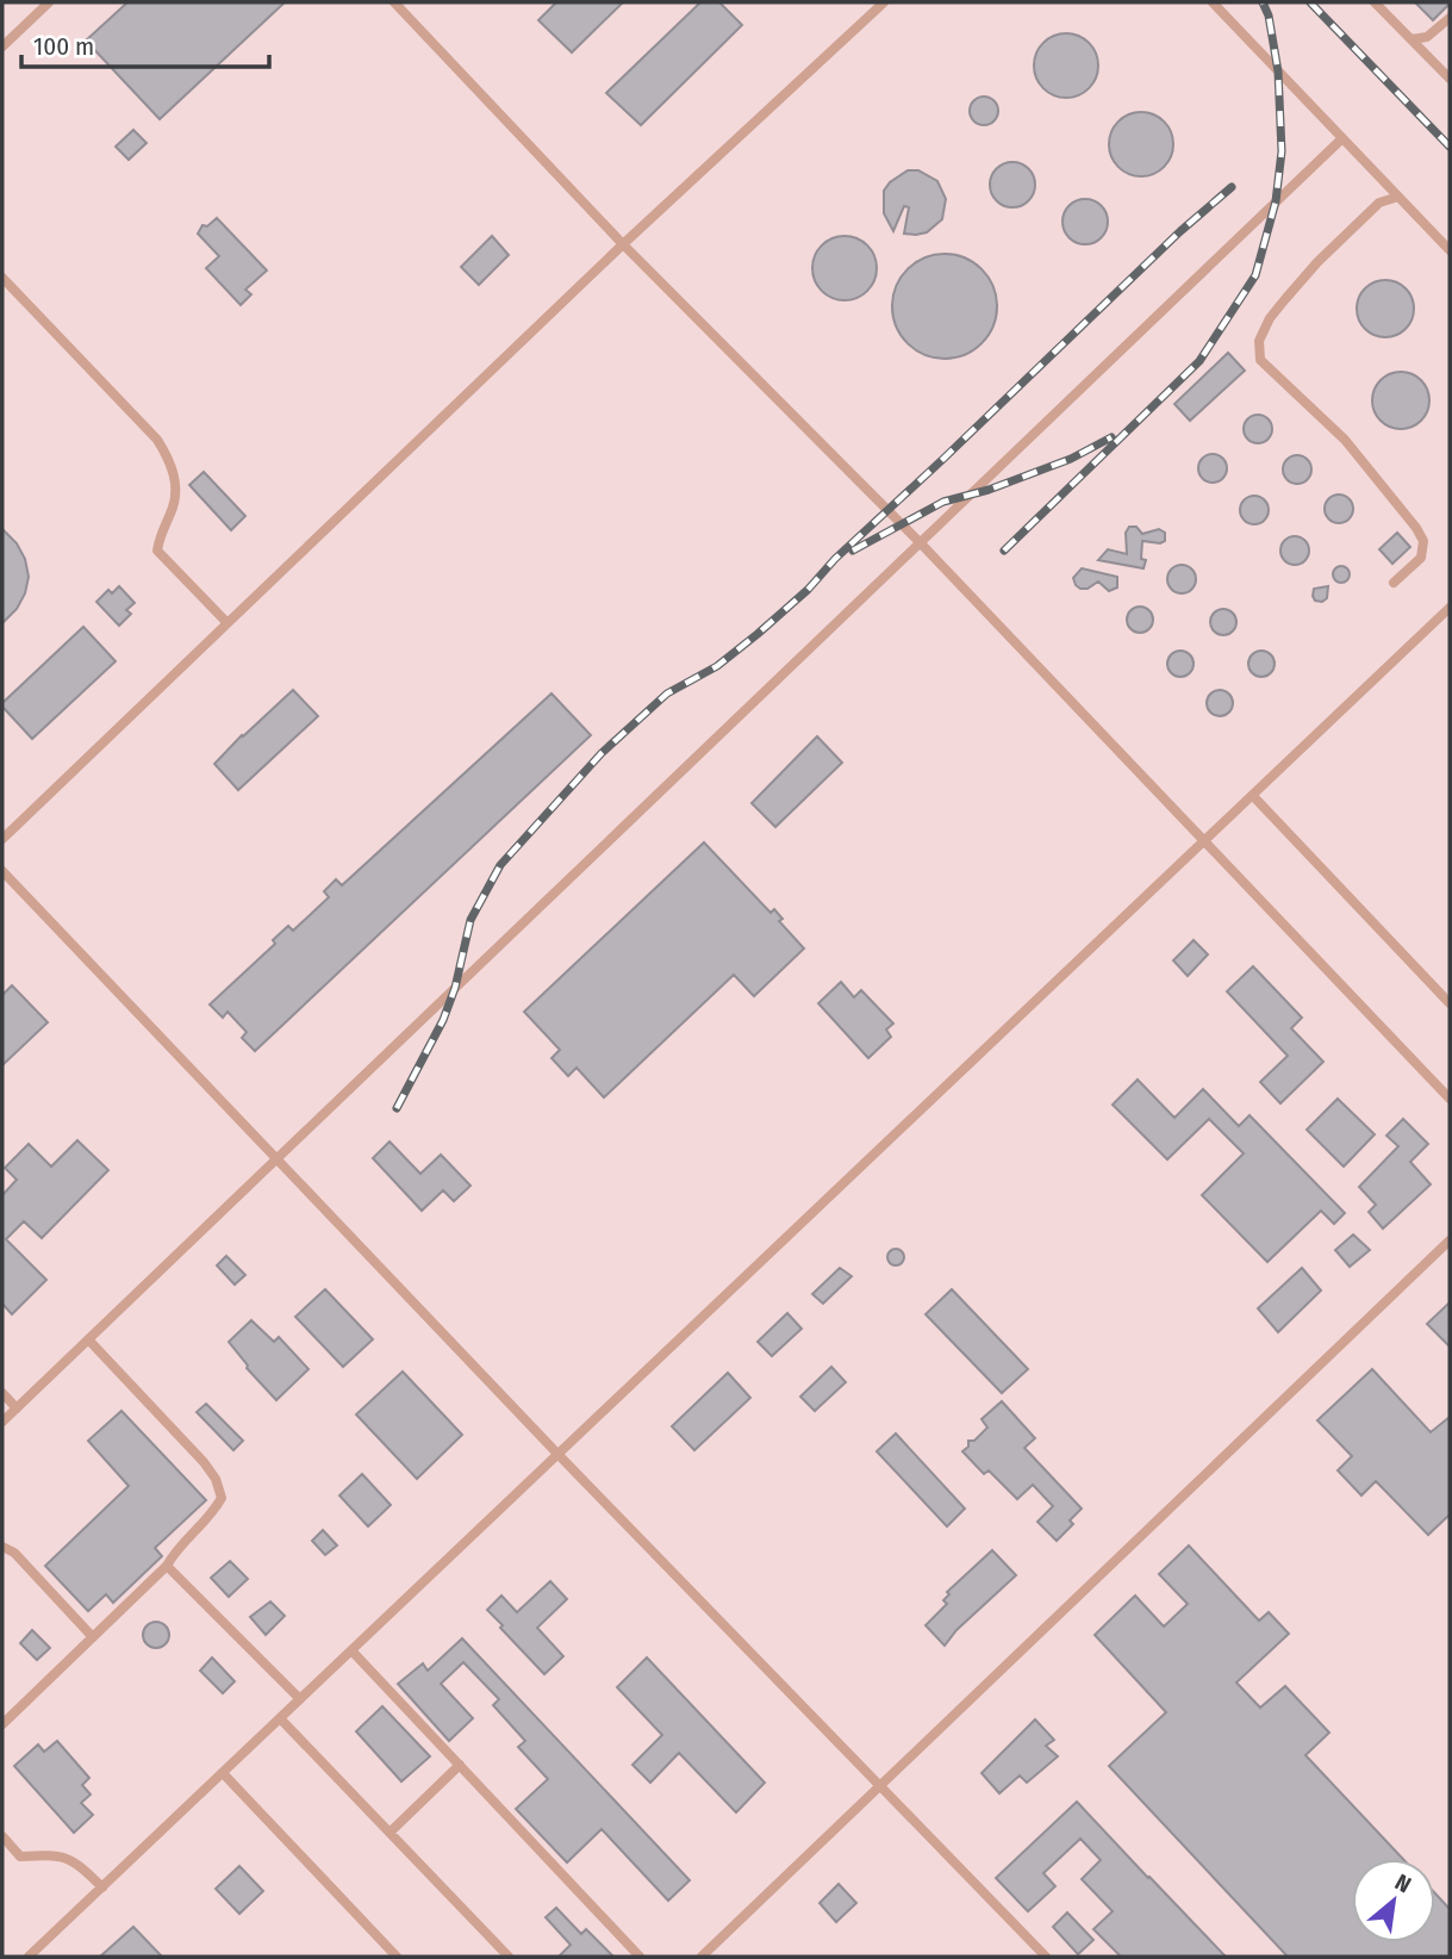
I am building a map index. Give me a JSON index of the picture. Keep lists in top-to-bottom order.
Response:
{
  "scale_bar": "100 m",
  "north": "top right"
}
